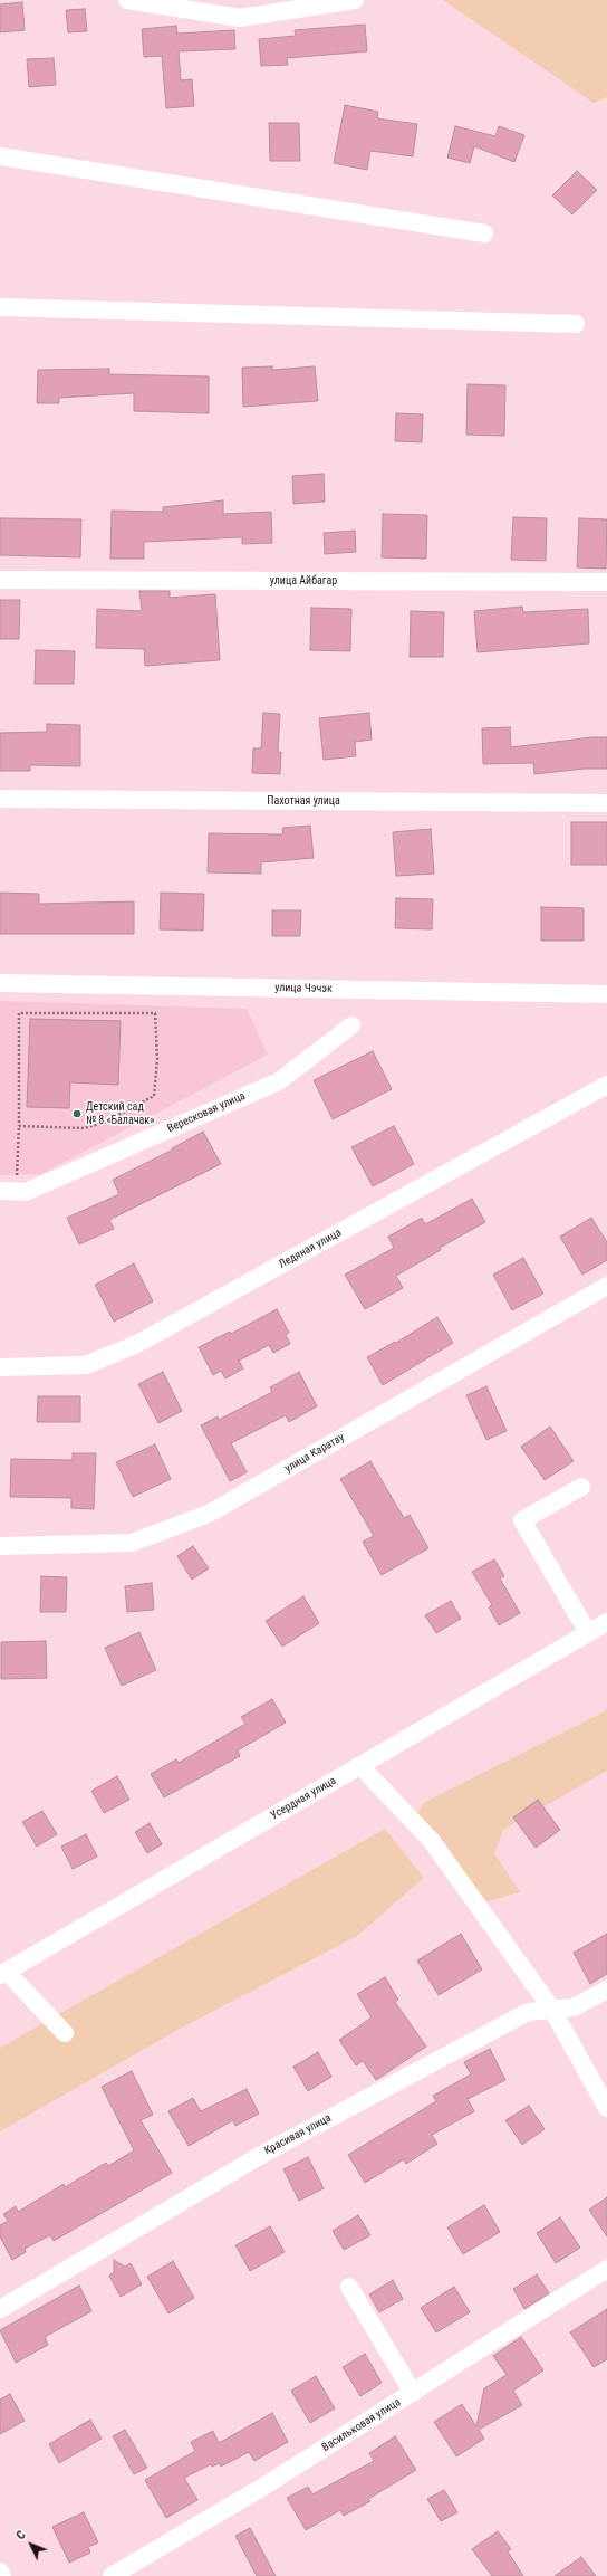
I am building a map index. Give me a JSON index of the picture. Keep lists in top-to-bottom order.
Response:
{
  "streets": {
    "street": [
      "улица Айбагар",
      "Пахотная улица",
      "улица Чэчэк",
      "Вересковая улица",
      "Ледяная улица",
      "улица Каратау",
      "Усердная улица",
      "Красивая улица",
      "Васильковая улица"
    ]
  },
  "places": ["Детский сад № 8 «Балачак»"],
  "north": "top left"
}
